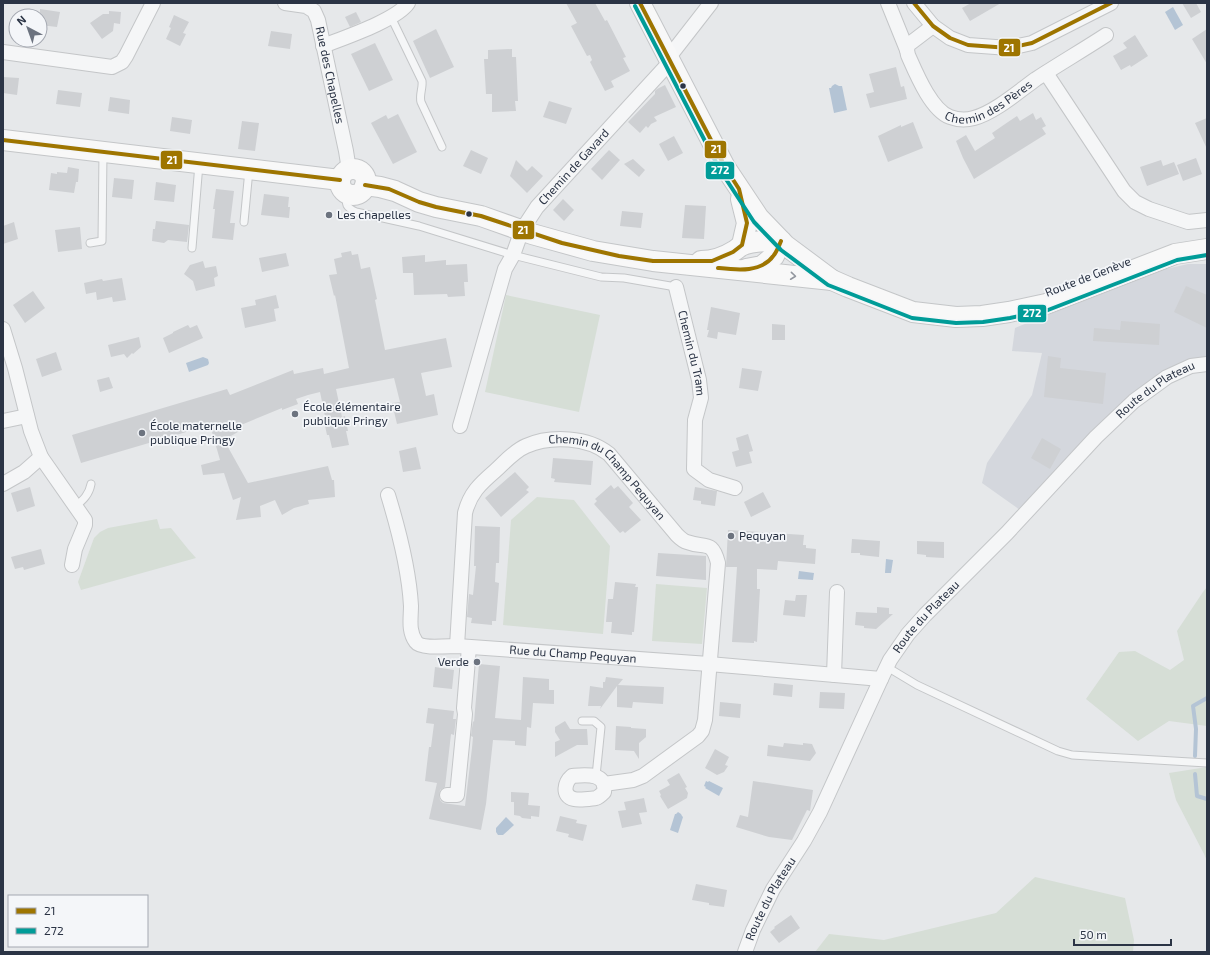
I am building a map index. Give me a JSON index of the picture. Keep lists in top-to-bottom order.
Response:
{
  "streets": {
    "street": [
      "Rue des Chapelles",
      "Chemin des Pères",
      "Chemin de Gavard",
      "Route de Genève",
      "Chemin du Tram",
      "Route du Plateau",
      "Chemin du Champ Pequyan",
      "Rue du Champ Pequyan"
    ]
  },
  "crossings": [
    ["Chemin de Gavard", "Route de Genève"],
    ["Route du Plateau", "Rue du Champ Pequyan"],
    ["Chemin du Champ Pequyan", "Rue du Champ Pequyan"]
  ],
  "places": [
    "Les chapelles",
    "École élémentaire publique Pringy",
    "École maternelle publique Pringy",
    "Pequyan",
    "Verde"
  ],
  "lines": ["transit line 21", "transit line 272"],
  "legend": ["21", "272"],
  "scale_bar": "50 m",
  "north": "top left"
}
